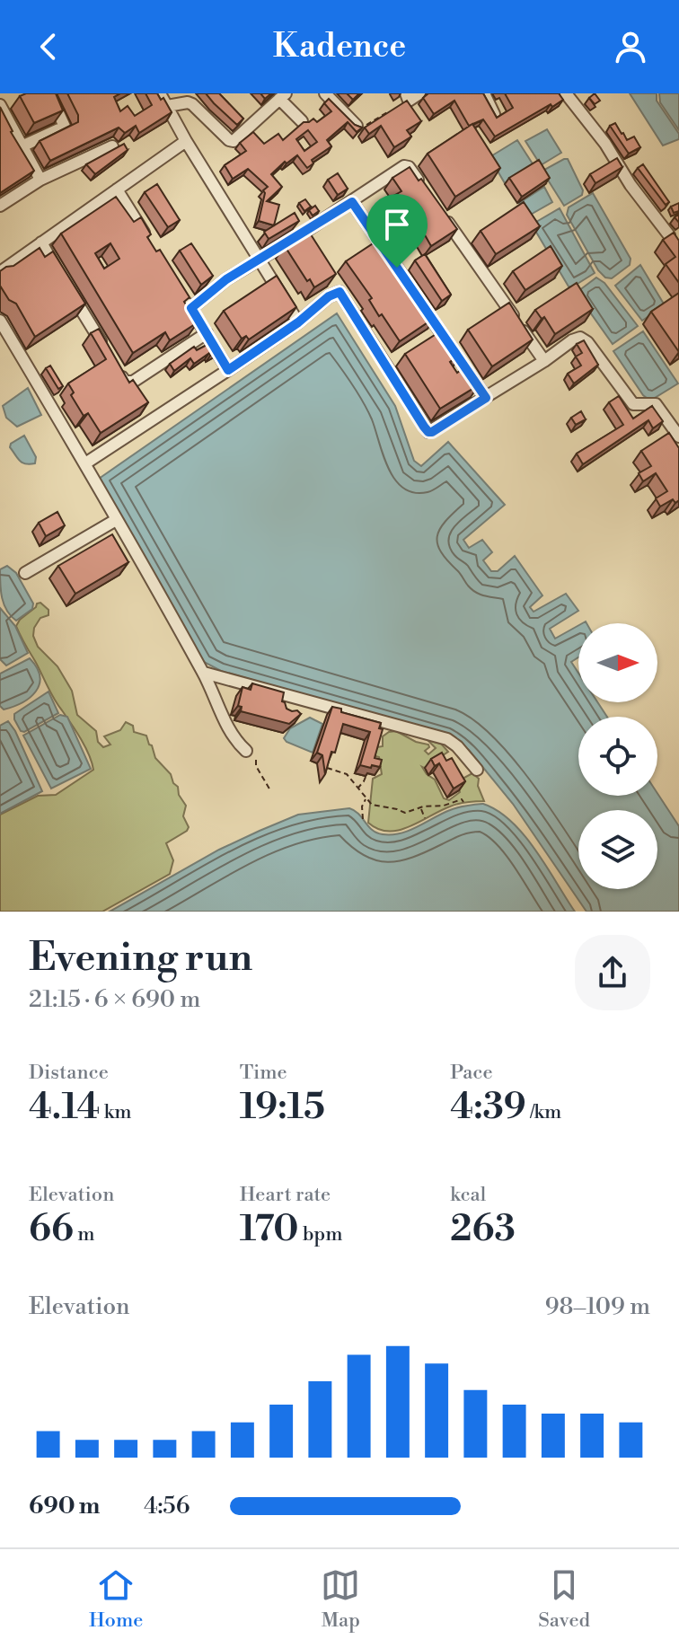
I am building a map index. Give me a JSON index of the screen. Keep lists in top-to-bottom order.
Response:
{
  "north": "right",
  "page": {
    "header": "Kadence",
    "heading": ["Evening run", "21:15 · 6 × 690 m"],
    "stats": [
      ["Distance", "4.14 km"],
      ["Time", "19:15"],
      ["Pace", "4:39 /km"],
      ["Elevation", "66 m"],
      ["Heart rate", "170 bpm"],
      ["kcal", "263"]
    ],
    "chart": ["Elevation", "98–109 m"],
    "list": [
      {
        "name": "690 m",
        "note": "4:56"
      }
    ],
    "tabs": ["Home", "Map", "Saved"]
  }
}
